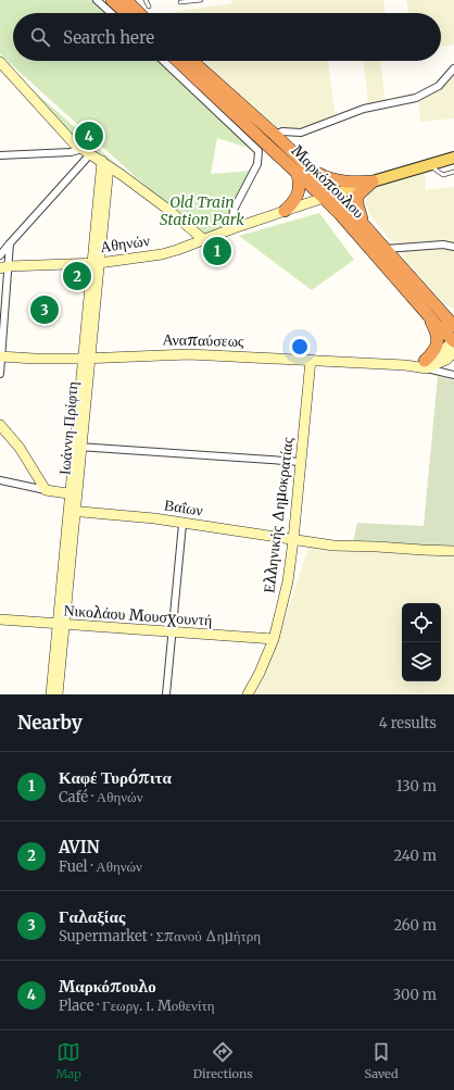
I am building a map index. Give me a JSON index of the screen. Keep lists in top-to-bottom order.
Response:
{
  "streets": {
    "highway": ["Μαρκόπουλου"],
    "main road": [
      "Αθηνών",
      "Αναπαύσεως",
      "Ιωάννη Πρίφτη",
      "Βαΐων",
      "Ελληνικής Δημοκρατίας",
      "Νικολάου Μουσχουντή"
    ]
  },
  "crossings": [
    ["Μαρκόπουλου", "Αθηνών"],
    ["Αθηνών", "Ιωάννη Πρίφτη"],
    ["Αναπαύσεως", "Ιωάννη Πρίφτη"],
    ["Αναπαύσεως", "Ελληνικής Δημοκρατίας"],
    ["Ιωάννη Πρίφτη", "Βαΐων"],
    ["Ιωάννη Πρίφτη", "Νικολάου Μουσχουντή"],
    ["Βαΐων", "Ελληνικής Δημοκρατίας"],
    ["Ελληνικής Δημοκρατίας", "Νικολάου Μουσχουντή"]
  ],
  "parks": ["Old Train Station Park"],
  "page": {
    "search": "Search here",
    "pins": [
      "4",
      "1",
      "2",
      "3"
    ],
    "heading": ["Nearby", "4 results"],
    "list": [
      {
        "mark": "1",
        "name": "Καφέ Τυρóπιτα",
        "note": "Café · Αθηνών",
        "value": "130 m"
      },
      {
        "mark": "2",
        "name": "AVIN",
        "note": "Fuel · Αθηνών",
        "value": "240 m"
      },
      {
        "mark": "3",
        "name": "Γαλαξίας",
        "note": "Supermarket · Σπανού Δημήτρη",
        "value": "260 m"
      },
      {
        "mark": "4",
        "name": "Μαρκόπουλο",
        "note": "Place · Γεωργ. Ι. Μοθενίτη",
        "value": "300 m"
      }
    ],
    "nav": ["Map", "Directions", "Saved"]
  }
}
